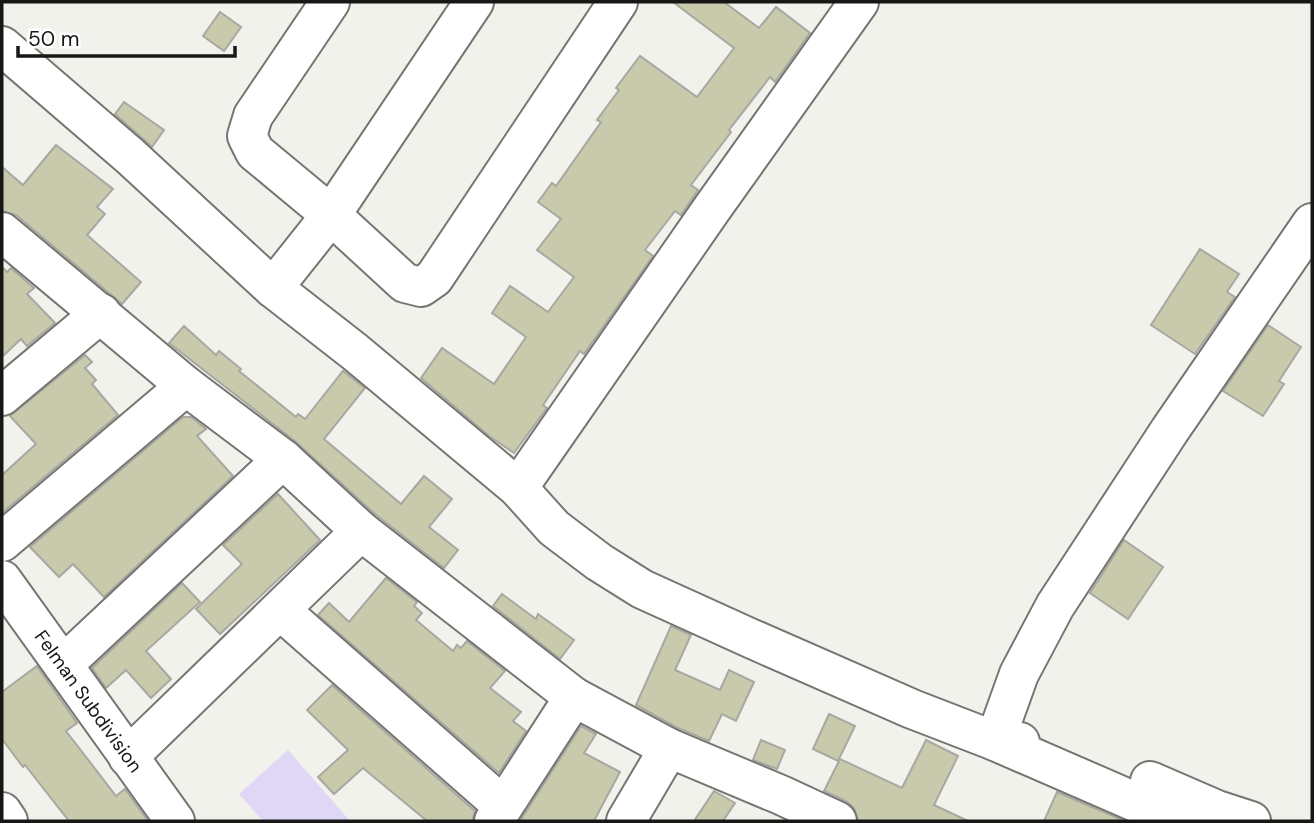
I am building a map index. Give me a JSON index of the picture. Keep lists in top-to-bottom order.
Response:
{
  "streets": {
    "street": ["Felman Subdivision"]
  },
  "scale_bar": "50 m"
}
